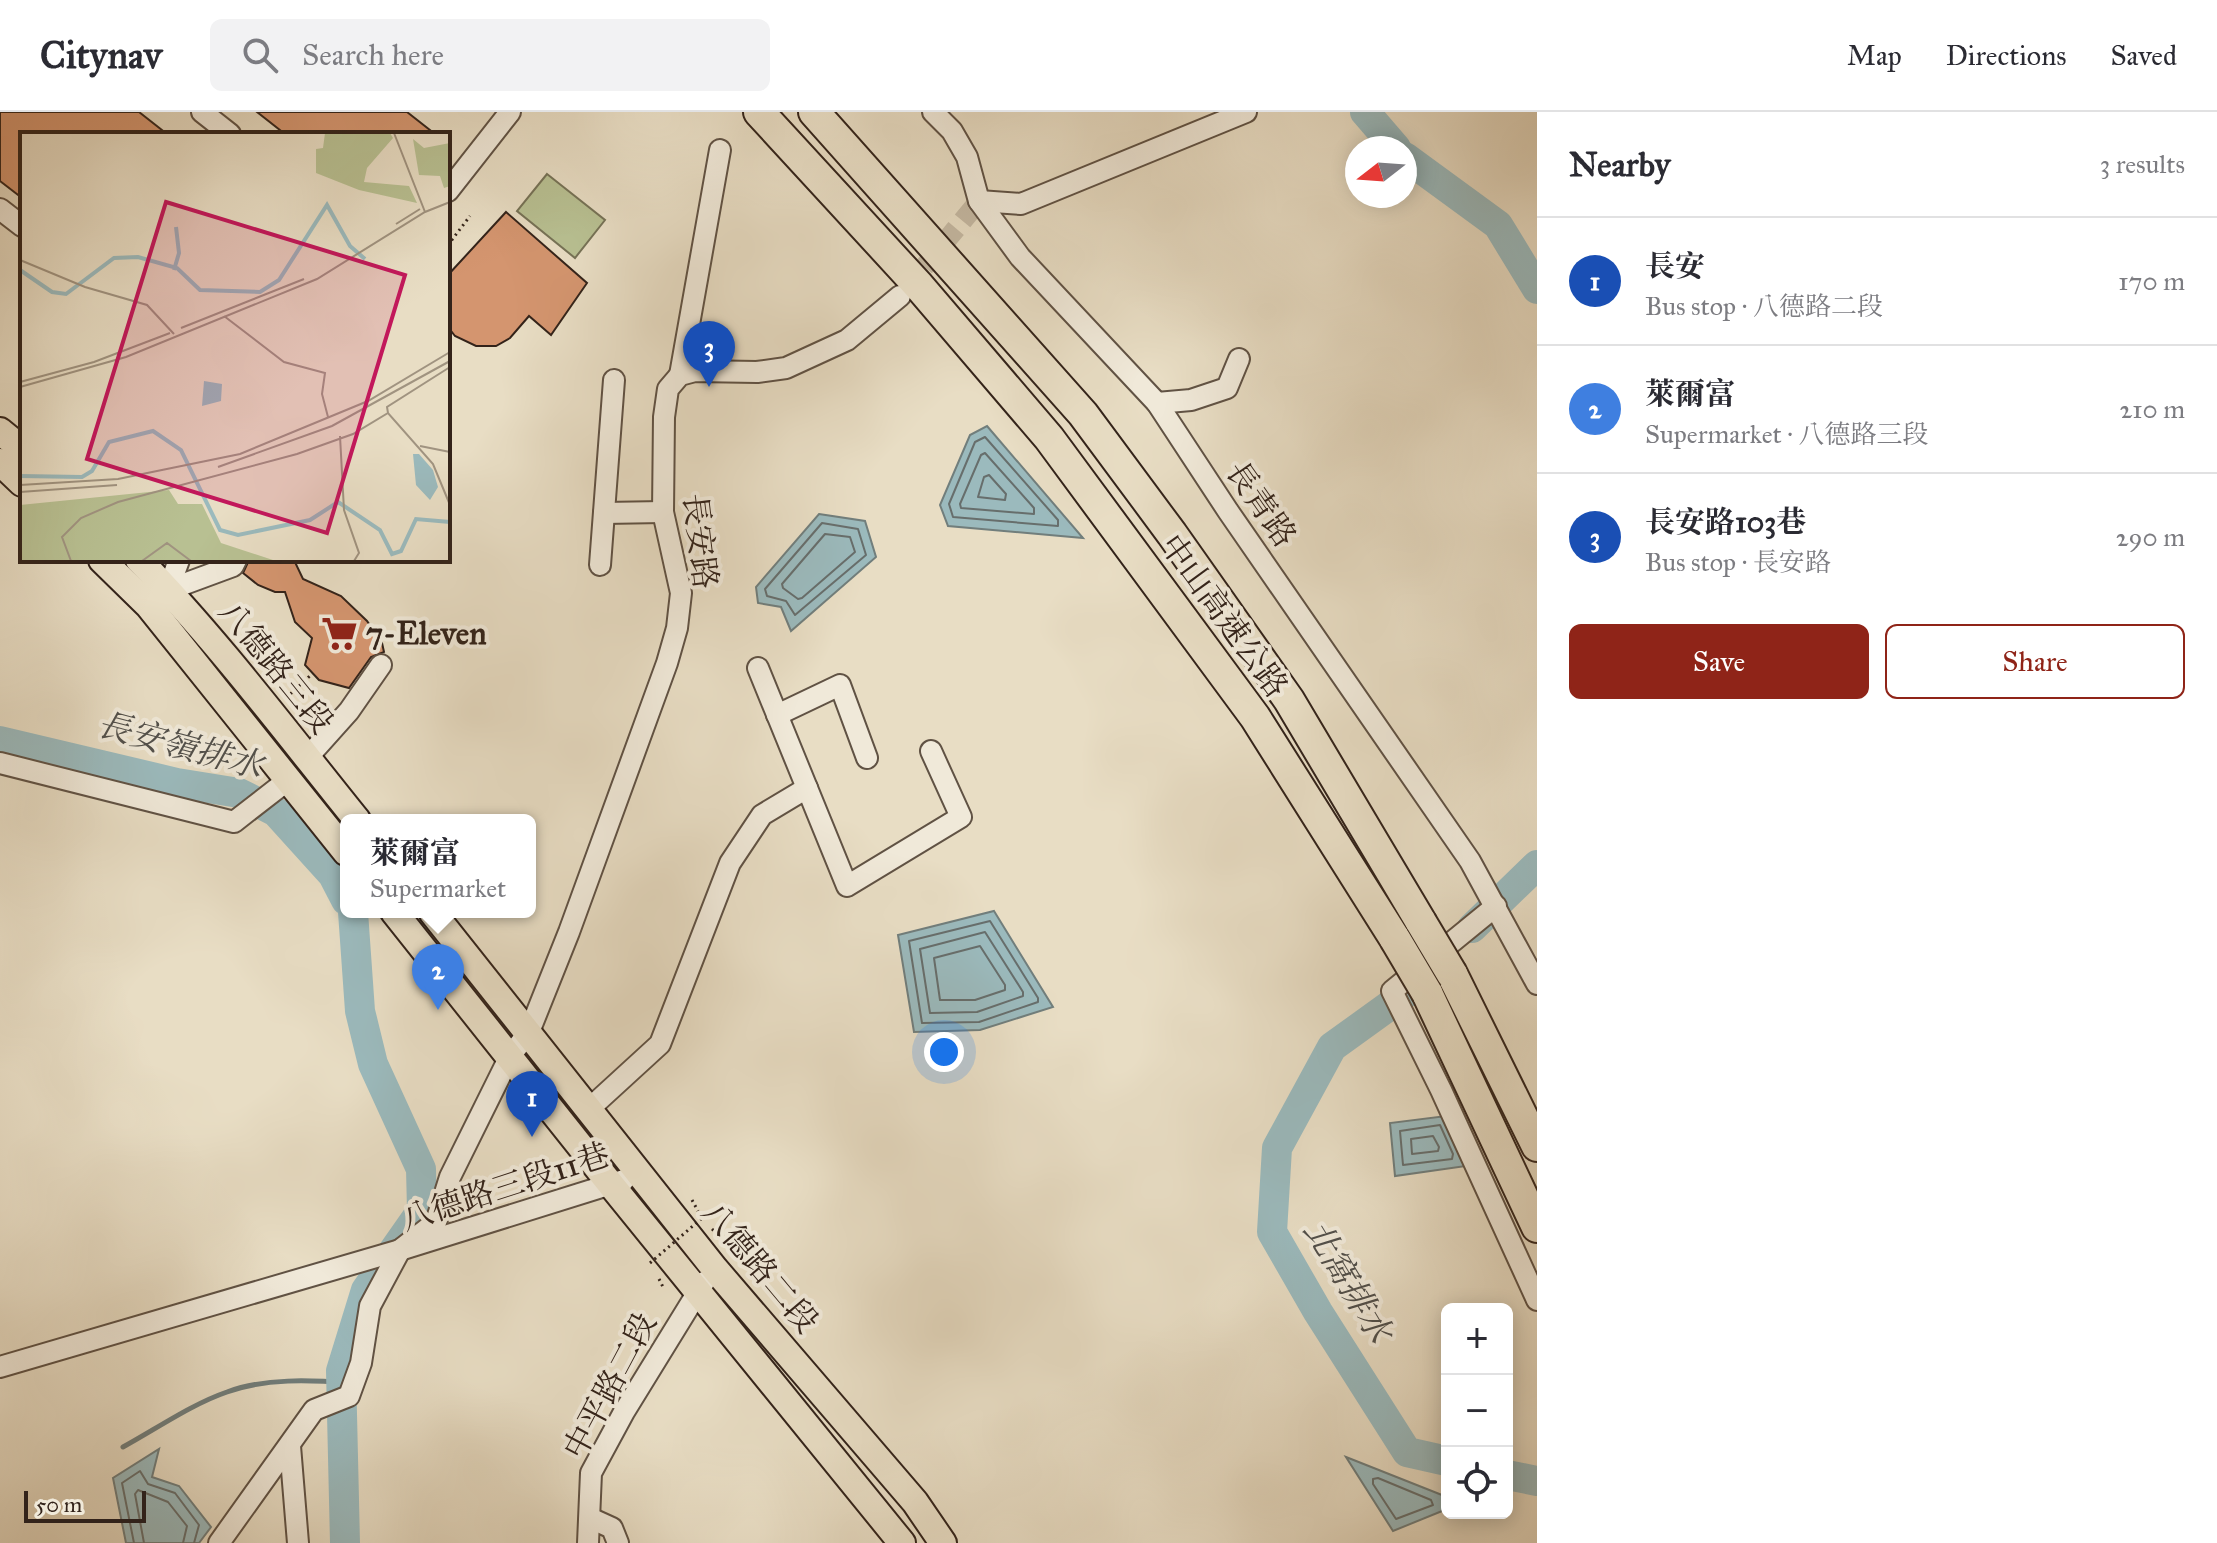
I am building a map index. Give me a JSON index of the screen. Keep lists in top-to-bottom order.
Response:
{
  "streets": {
    "highway": ["中山高速公路"],
    "main road": ["八德路三段", "八德路二段"],
    "street": [
      "長青路",
      "長安路",
      "八德路三段11巷",
      "中平路二段"
    ]
  },
  "crossings": [
    ["長安路", "八德路三段11巷"],
    ["長安路", "八德路二段"],
    ["八德路三段11巷", "八德路二段"],
    ["八德路二段", "中平路二段"]
  ],
  "water": ["長安嶺排水", "北窩排水"],
  "places": {
    "supermarket": ["7-Eleven"]
  },
  "scale_bar": "50 m",
  "north": "left",
  "page": {
    "header": "Citynav",
    "search": "Search here",
    "nav": ["Map", "Directions", "Saved"],
    "heading": ["Nearby", "3 results"],
    "list": [
      {
        "mark": "1",
        "name": "長安",
        "note": "Bus stop · 八德路二段",
        "value": "170 m"
      },
      {
        "mark": "2",
        "name": "萊爾富",
        "note": "Supermarket · 八德路三段",
        "value": "210 m"
      },
      {
        "mark": "3",
        "name": "長安路103巷",
        "note": "Bus stop · 長安路",
        "value": "290 m"
      }
    ],
    "pins": ["3", "2", "1"],
    "buttons": ["Save", "Share"],
    "popup": ["萊爾富", "Supermarket"],
    "map_buttons": ["+", "−"],
    "scale": "50 m"
  }
}
